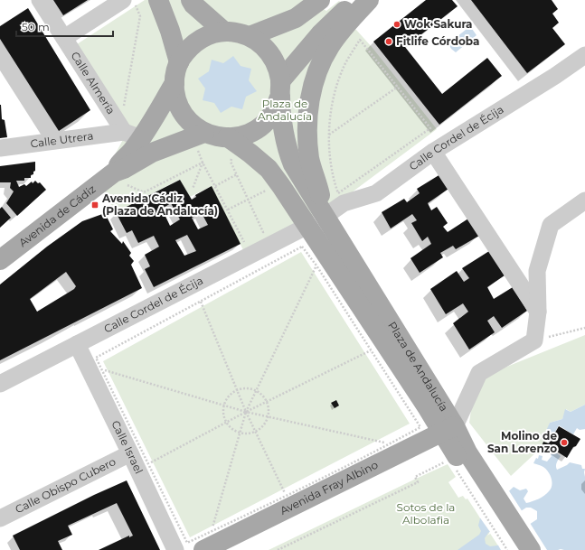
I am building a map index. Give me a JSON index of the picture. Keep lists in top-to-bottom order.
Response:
{
  "streets": {
    "main road": ["Avenida de Cádiz", "Plaza de Andalucía", "Avenida Fray Albino"],
    "street": [
      "Calle Almería",
      "Calle Cordel de Écija",
      "Calle Utrera",
      "Calle Israel",
      "Calle Obispo Cubero"
    ]
  },
  "crossings": [
    ["Calle Almería", "Calle Utrera"],
    ["Calle Almería", "Avenida de Cádiz"],
    ["Calle Cordel de Écija", "Plaza de Andalucía"],
    ["Calle Cordel de Écija", "Calle Israel"],
    ["Calle Utrera", "Avenida de Cádiz"],
    ["Avenida de Cádiz", "Plaza de Andalucía"],
    ["Plaza de Andalucía", "Avenida Fray Albino"],
    ["Calle Israel", "Calle Obispo Cubero"]
  ],
  "parks": ["Plaza de Andalucía", "Sotos de la Albolafia"],
  "places": {
    "other": ["Wok Sakura", "Fitlife Córdoba", "Molino de San Lorenzo"],
    "transit": ["Avenida Cádiz (Plaza de Andalucía)"]
  },
  "scale_bar": "50 m"
}
